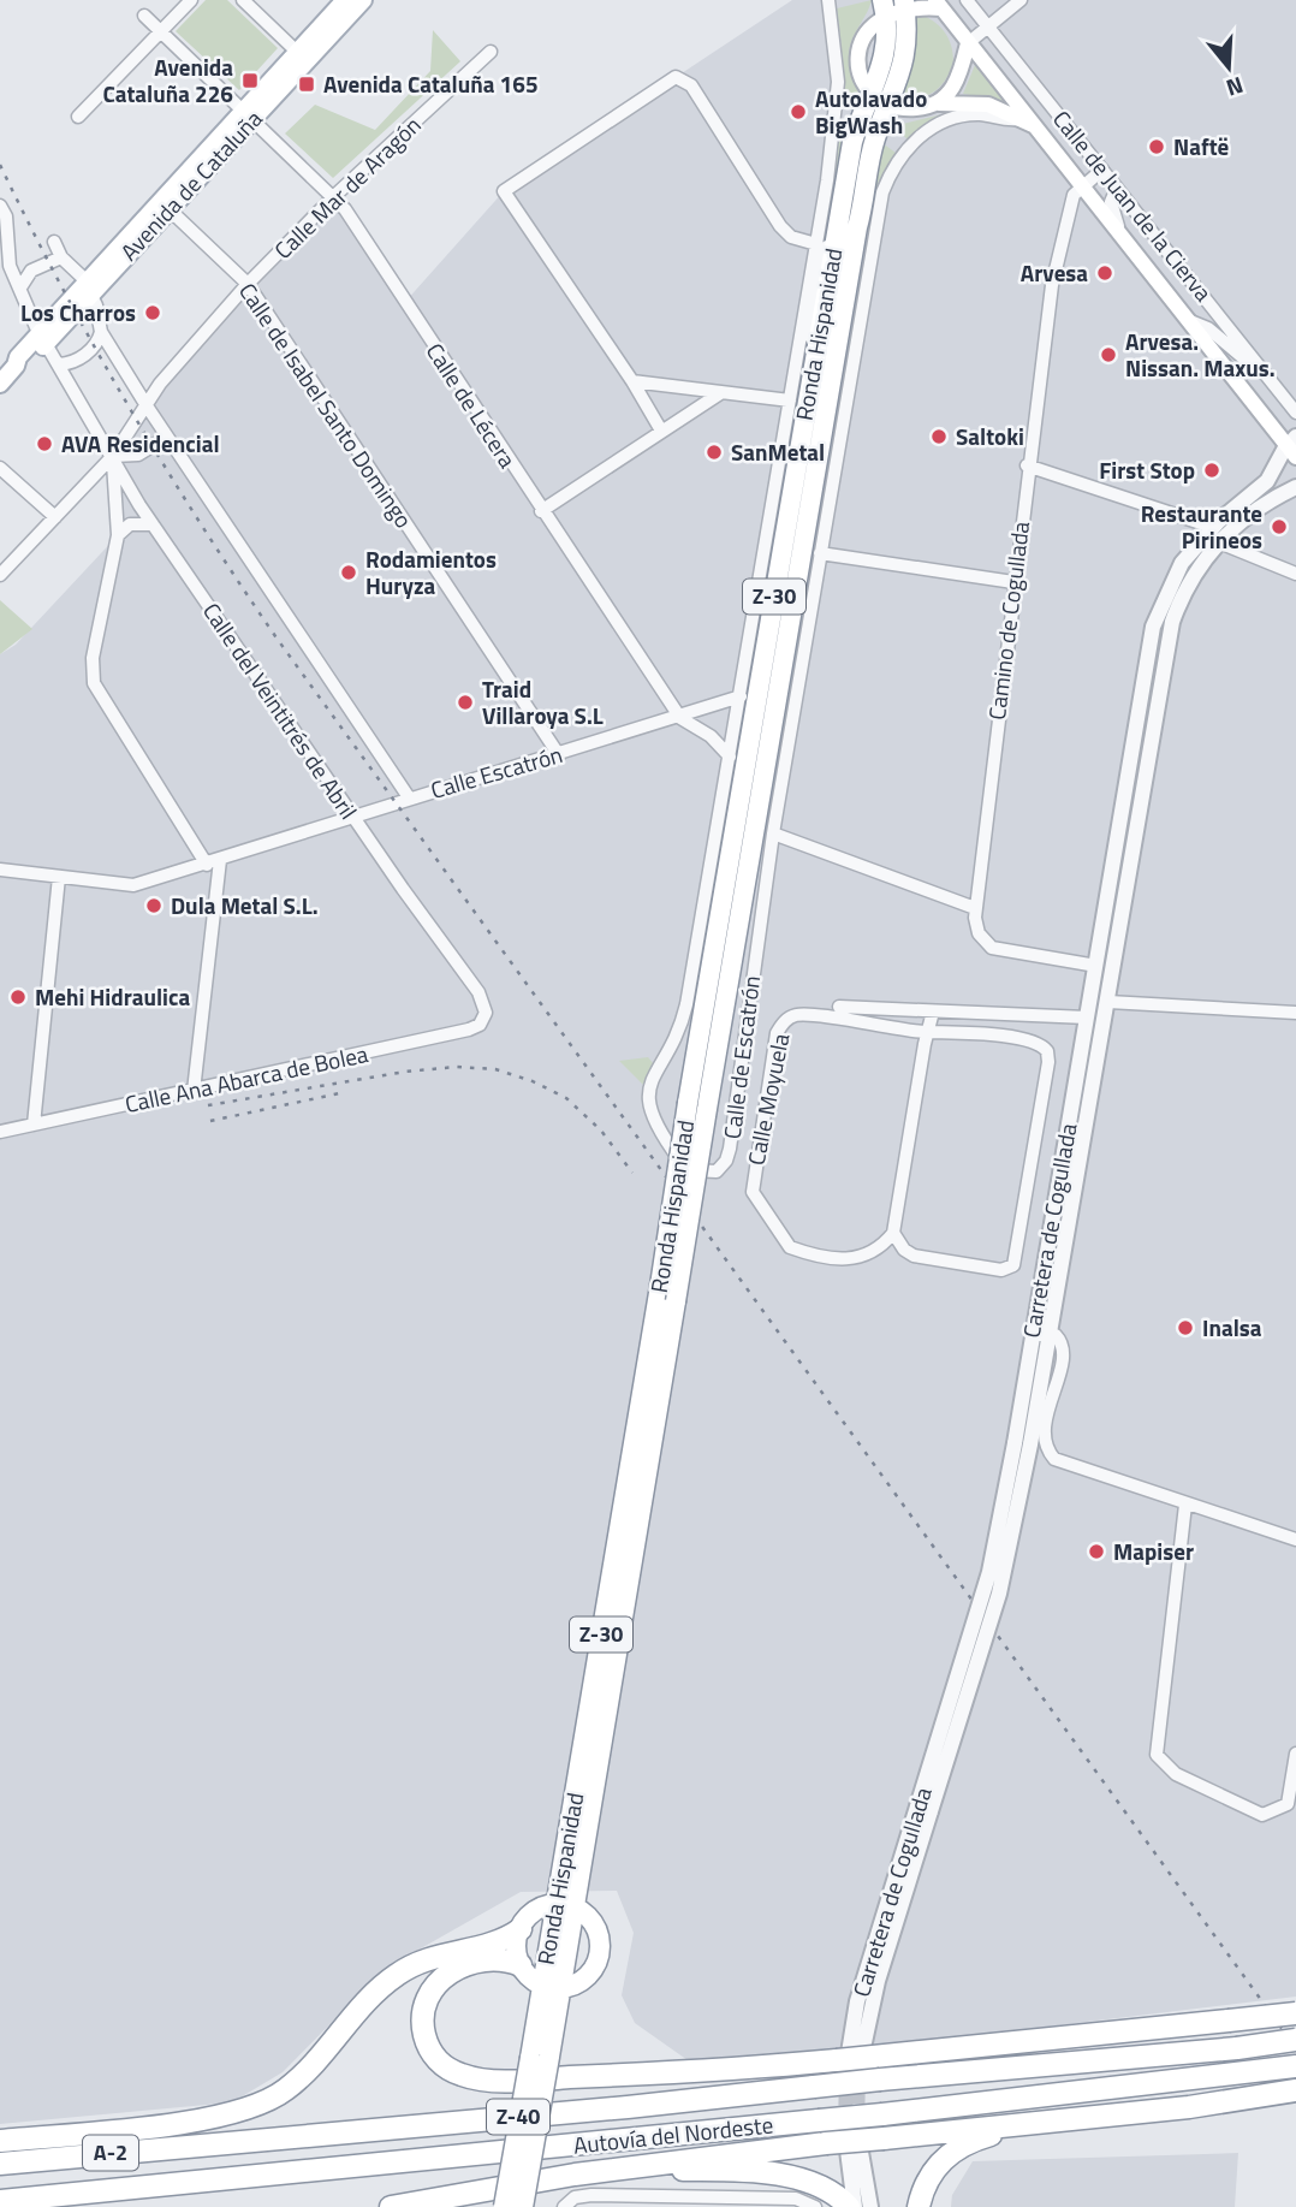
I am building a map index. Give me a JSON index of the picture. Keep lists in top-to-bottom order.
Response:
{
  "streets": {
    "highway": [
      "Ronda Hispanidad",
      "Z-30",
      "Z-40",
      "Autovía del Nordeste",
      "A-2"
    ],
    "main road": ["Avenida de Cataluña"],
    "street": [
      "Calle Mar de Aragón",
      "Calle de Juan de la Cierva",
      "Calle de Isabel Santo Domingo",
      "Calle de Lécera",
      "Camino de Cogullada",
      "Calle del Veintitrés de Abril",
      "Calle Escatrón",
      "Calle de Escatrón",
      "Calle Ana Abarca de Bolea",
      "Calle Moyuela",
      "Carretera de Cogullada"
    ]
  },
  "crossings": [
    ["Avenida de Cataluña", "Calle de Isabel Santo Domingo"],
    ["Avenida de Cataluña", "Calle de Lécera"],
    ["Avenida de Cataluña", "Calle del Veintitrés de Abril"],
    ["Calle Mar de Aragón", "Calle de Isabel Santo Domingo"],
    ["Calle Mar de Aragón", "Calle de Lécera"],
    ["Ronda Hispanidad", "Calle de Escatrón"],
    ["Calle de Isabel Santo Domingo", "Calle Escatrón"],
    ["Calle de Lécera", "Calle Escatrón"],
    ["Camino de Cogullada", "Carretera de Cogullada"],
    ["Calle del Veintitrés de Abril", "Calle Escatrón"],
    ["Calle del Veintitrés de Abril", "Calle Ana Abarca de Bolea"],
    ["Calle Escatrón", "Calle de Escatrón"],
    ["Z-40", "Autovía del Nordeste"]
  ],
  "places": {
    "transit": ["Avenida Cataluña 226", "Avenida Cataluña 165"],
    "other": [
      "Autolavado BigWash",
      "Naftë",
      "Arvesa",
      "Los Charros",
      "Arvesa. Nissan. Maxus.",
      "Saltoki",
      "AVA Residencial",
      "SanMetal",
      "First Stop",
      "Restaurante Pirineos",
      "Rodamientos Huryza",
      "Traid Villaroya S.L",
      "Dula Metal S.L.",
      "Mehi Hidraulica",
      "Inalsa",
      "Mapiser"
    ]
  },
  "north": "bottom"
}
